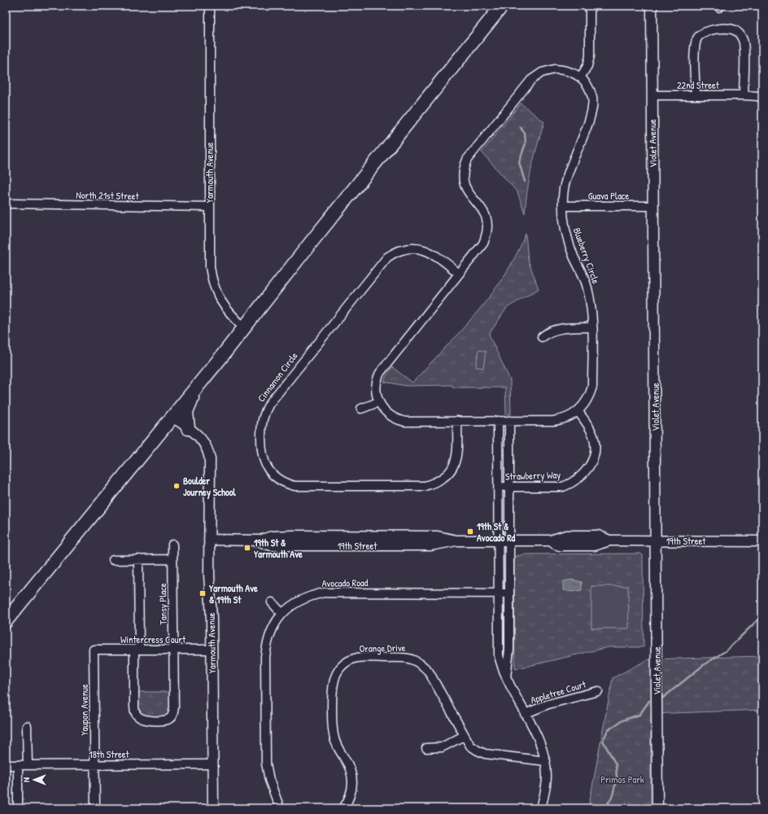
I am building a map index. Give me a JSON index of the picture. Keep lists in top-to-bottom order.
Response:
{
  "streets": {
    "street": [
      "22nd Street",
      "Violet Avenue",
      "Yarmouth Avenue",
      "North 21st Street",
      "Guava Place",
      "Blueberry Circle",
      "Cinnamon Circle",
      "Strawberry Way",
      "19th Street",
      "Avocado Road",
      "Tansy Place",
      "Wintercress Court",
      "Orange Drive",
      "Appletree Court",
      "Yaupon Avenue",
      "18th Street"
    ]
  },
  "crossings": [
    ["22nd Street", "Violet Avenue"],
    ["Violet Avenue", "Guava Place"],
    ["Violet Avenue", "19th Street"],
    ["Yarmouth Avenue", "North 21st Street"],
    ["Yarmouth Avenue", "19th Street"],
    ["Yarmouth Avenue", "Wintercress Court"],
    ["Yarmouth Avenue", "18th Street"],
    ["Guava Place", "Blueberry Circle"],
    ["Blueberry Circle", "Cinnamon Circle"],
    ["Blueberry Circle", "Strawberry Way"],
    ["Tansy Place", "Wintercress Court"],
    ["Wintercress Court", "Yaupon Avenue"],
    ["Yaupon Avenue", "18th Street"]
  ],
  "parks": ["Primos Park"],
  "places": {
    "other": ["Boulder Journey School"],
    "transit": ["19th St & Avocado Rd", "19th St & Yarmouth Ave", "Yarmouth Ave & 19th St"]
  },
  "north": "left"
}
